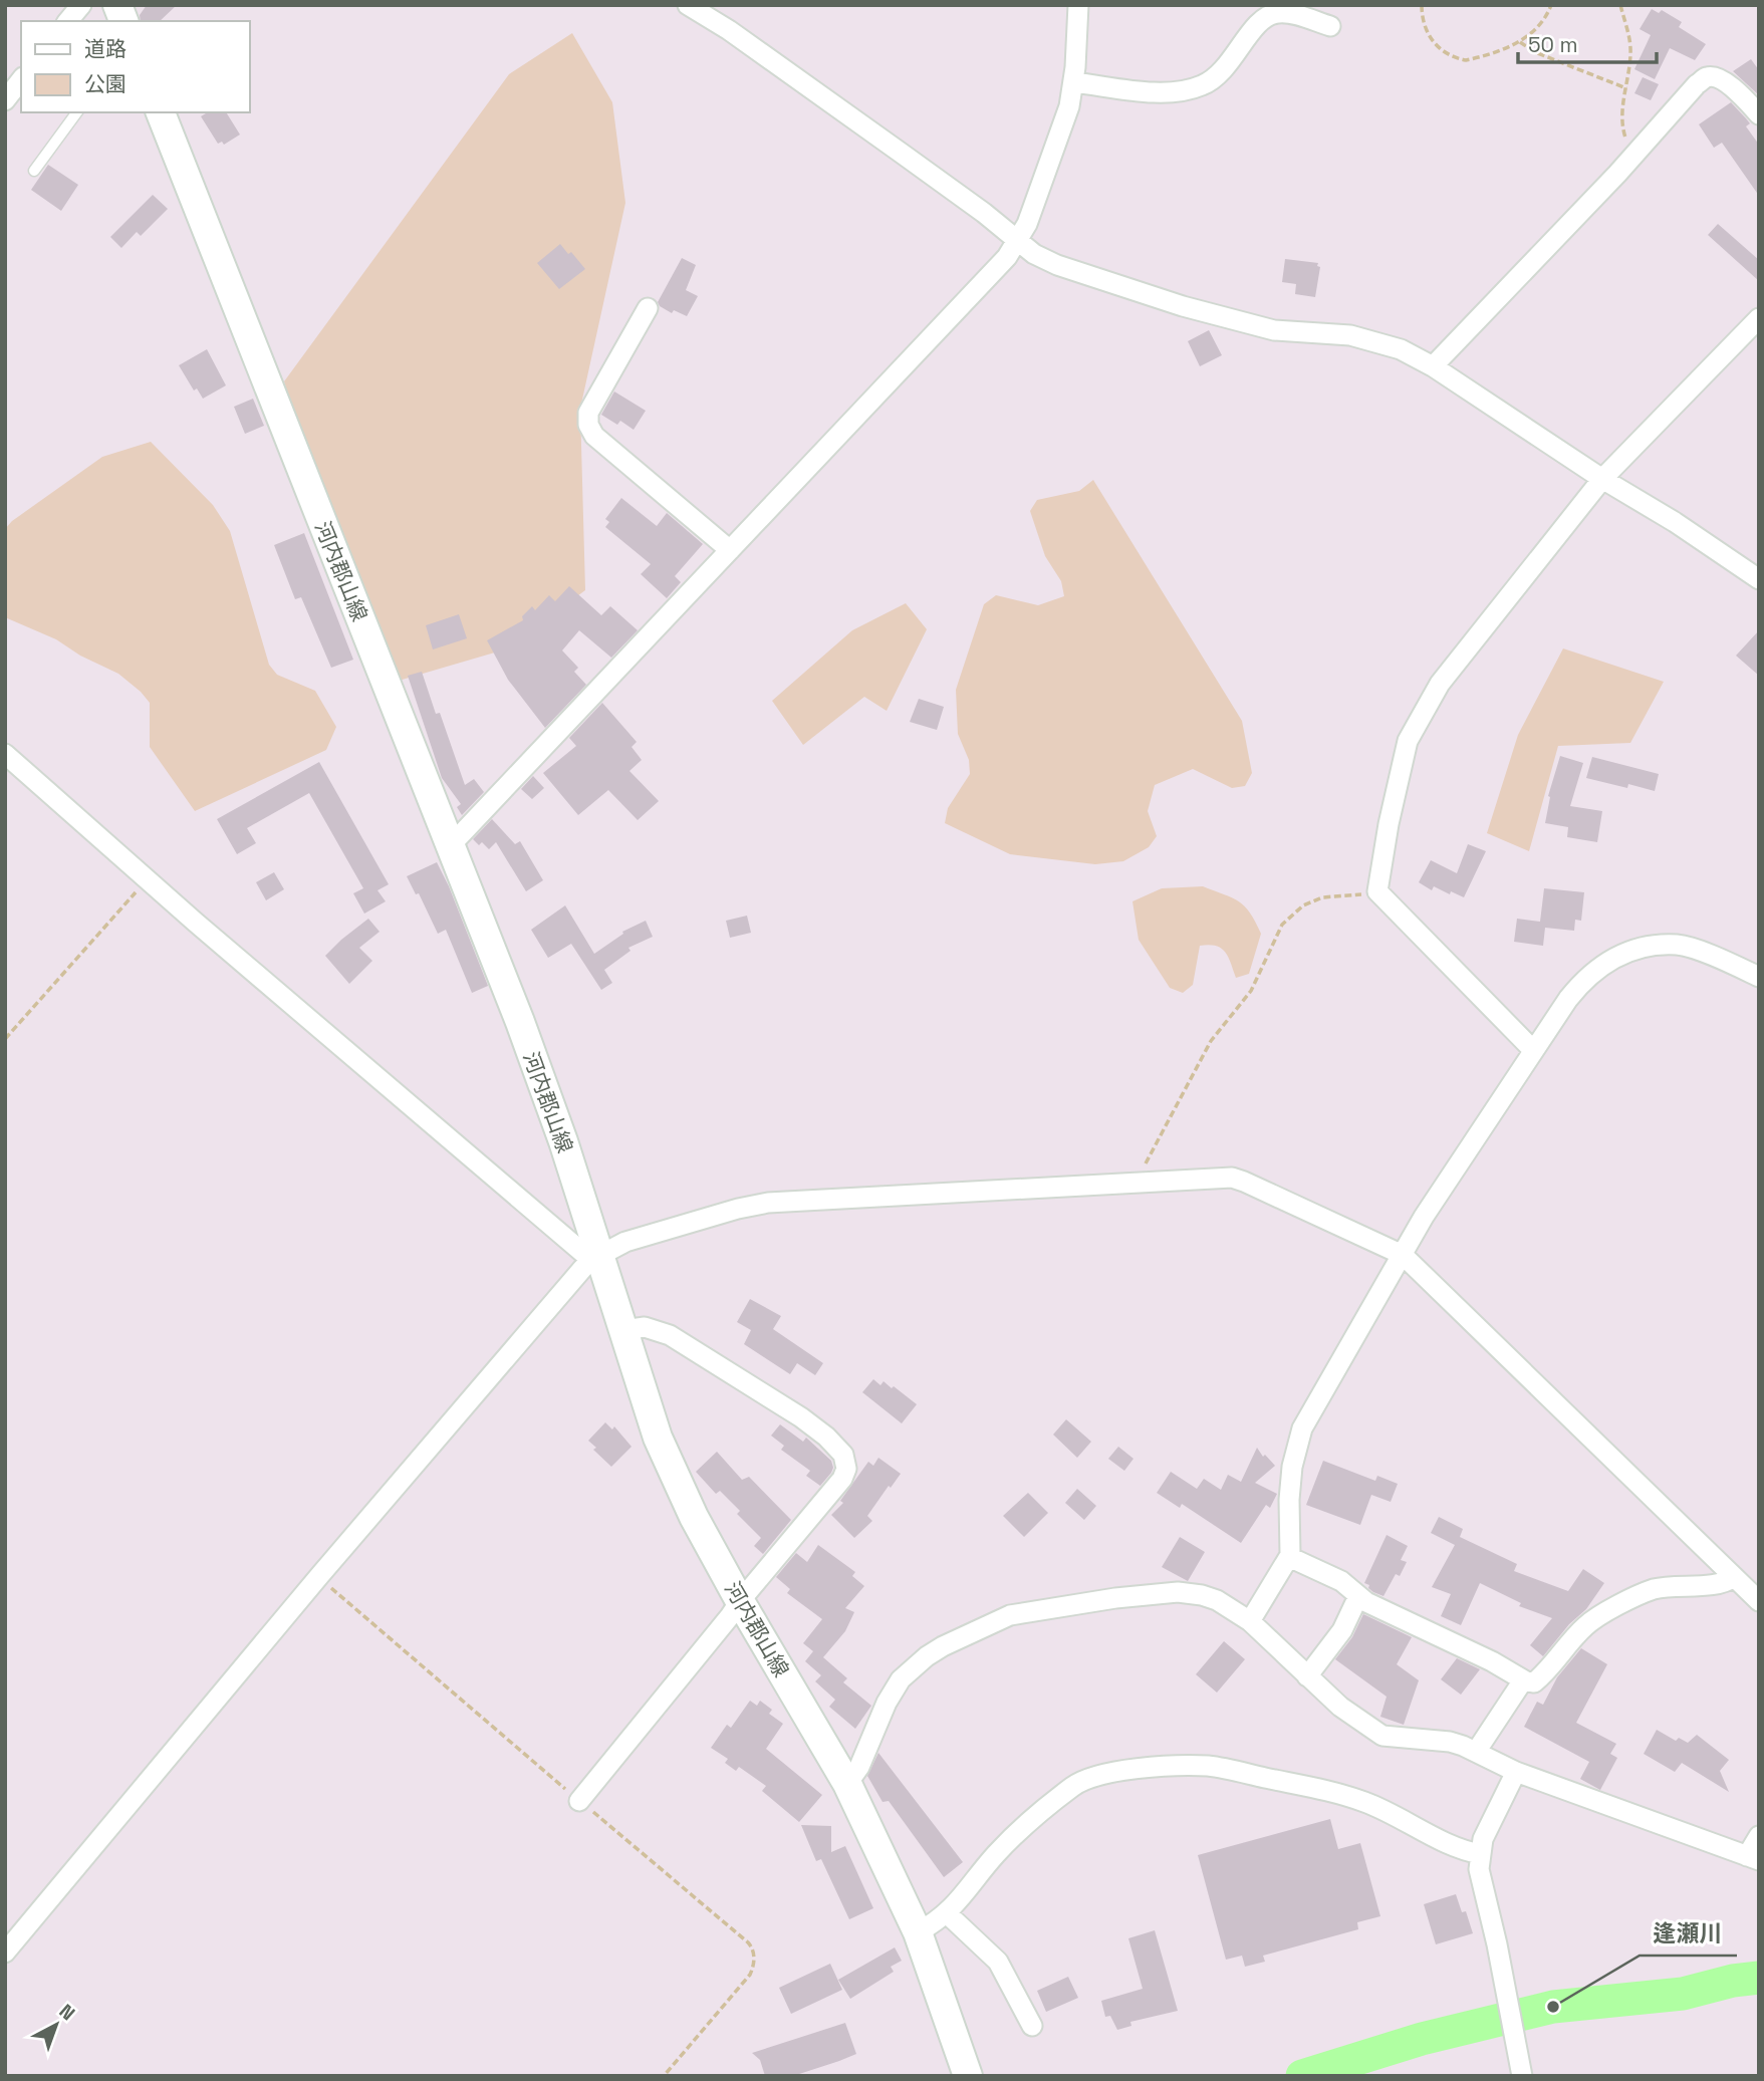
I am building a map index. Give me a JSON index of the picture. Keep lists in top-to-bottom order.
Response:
{
  "streets": {
    "main road": ["河内郡山線"]
  },
  "places": ["逢瀬川"],
  "legend": ["道路", "公園"],
  "scale_bar": "50 m",
  "north": "top right"
}
